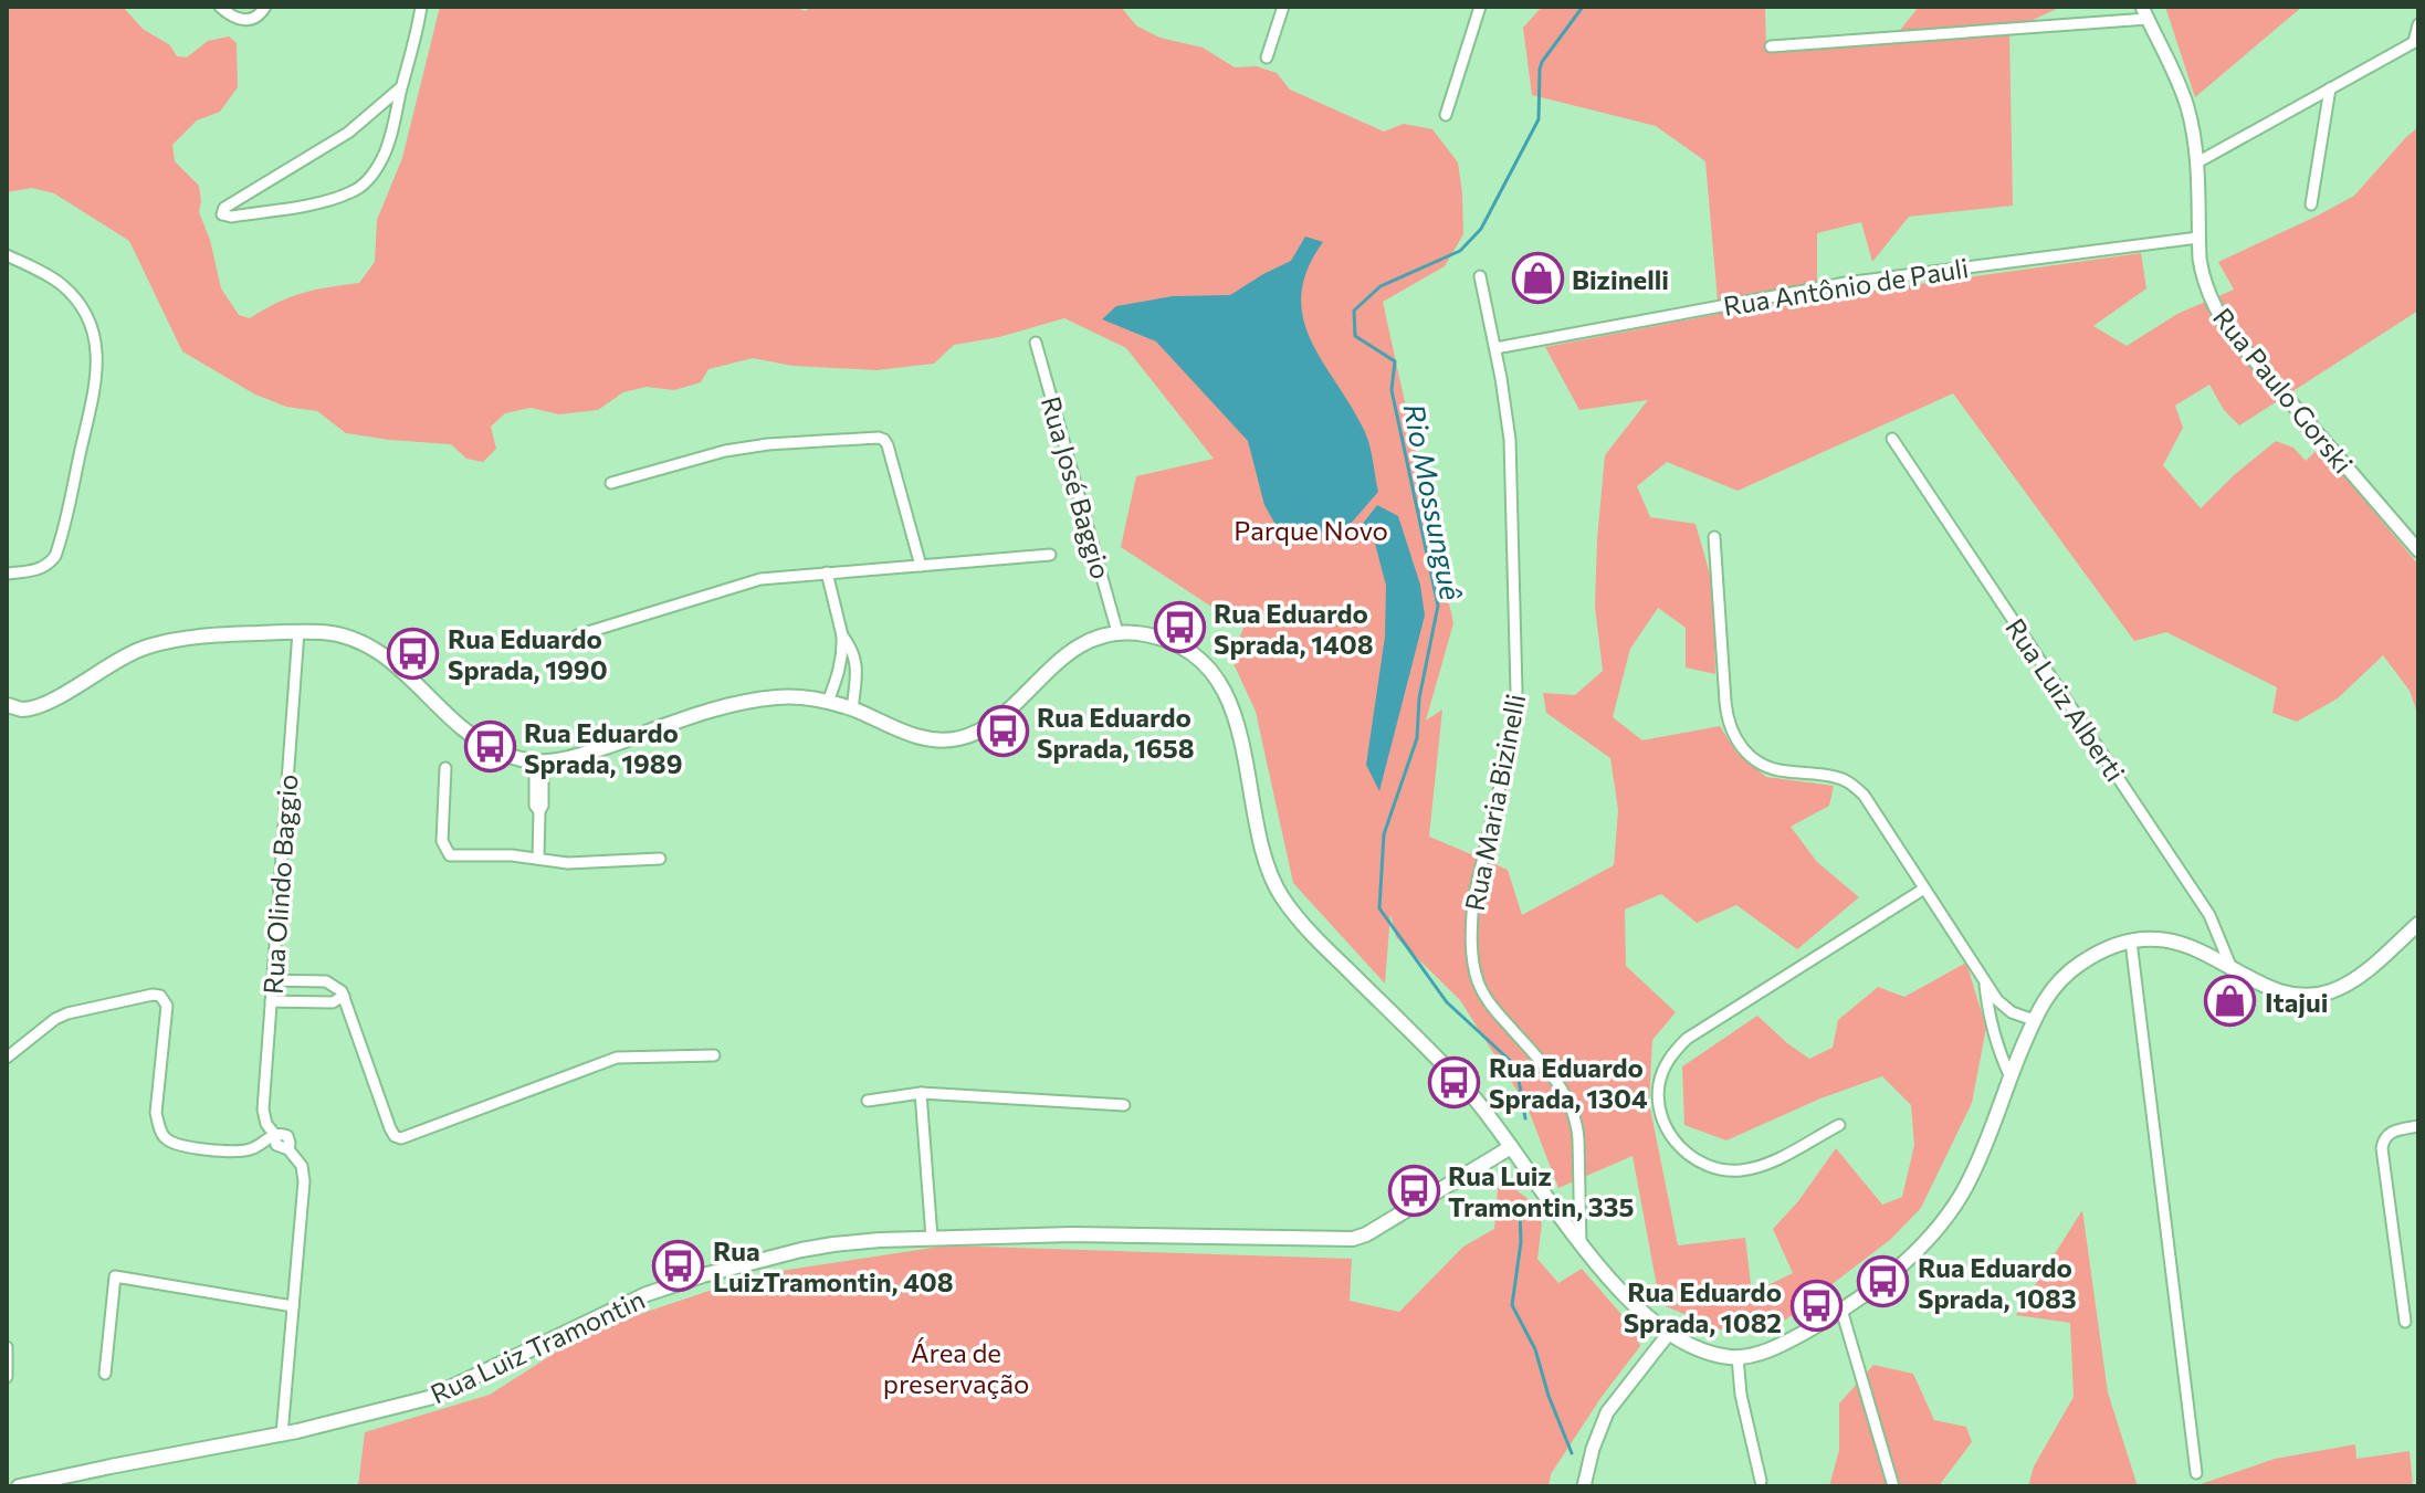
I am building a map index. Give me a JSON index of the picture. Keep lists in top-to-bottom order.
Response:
{
  "streets": {
    "main road": ["Rua Luiz Tramontin"],
    "street": [
      "Rua Antônio de Pauli",
      "Rua Paulo Gorski",
      "Rua José Baggio",
      "Rua Luiz Alberti",
      "Rua Maria Bizinelli",
      "Rua Olindo Baggio"
    ]
  },
  "crossings": [
    ["Rua Antônio de Pauli", "Rua Paulo Gorski"],
    ["Rua Antônio de Pauli", "Rua Maria Bizinelli"]
  ],
  "water": ["Rio Mossunguê"],
  "parks": ["Parque Novo", "Área de preservação"],
  "places": {
    "shop": ["Bizinelli", "Itajui"],
    "bus stop": [
      "Rua Eduardo Sprada, 1408",
      "Rua Eduardo Sprada, 1990",
      "Rua Eduardo Sprada, 1658",
      "Rua Eduardo Sprada, 1989",
      "Rua Eduardo Sprada, 1304",
      "Rua Luiz Tramontin, 335",
      "Rua LuizTramontin, 408",
      "Rua Eduardo Sprada, 1083",
      "Rua Eduardo Sprada, 1082"
    ]
  }
}
